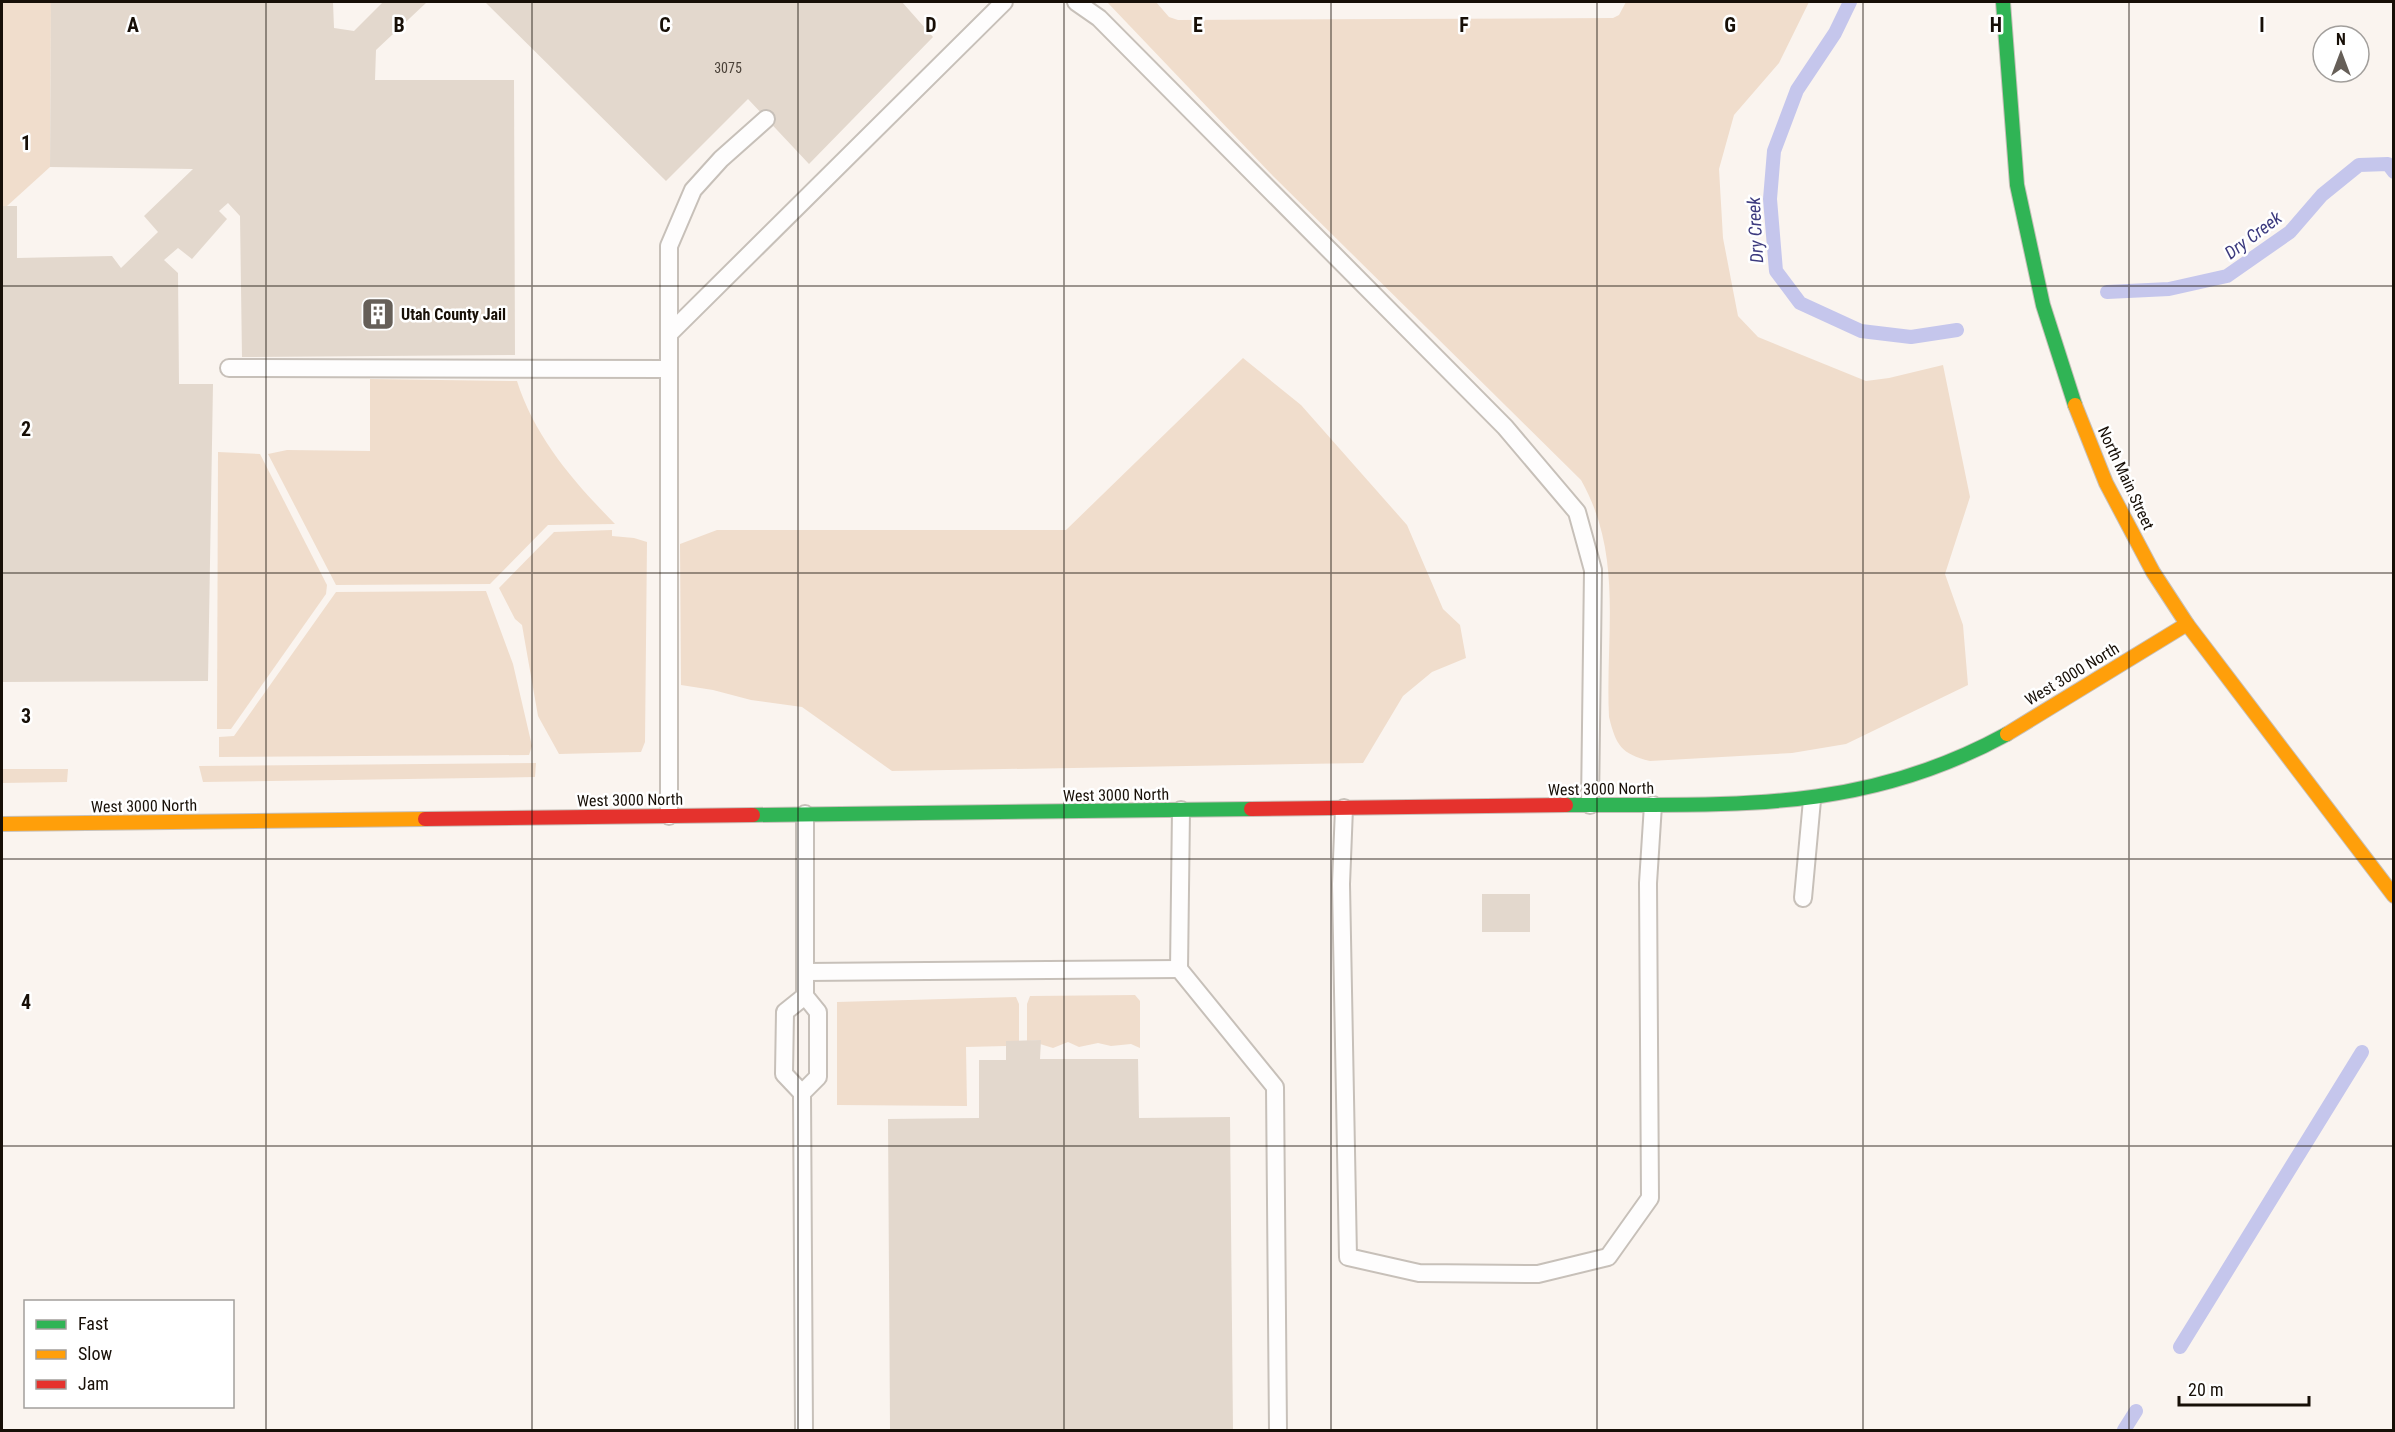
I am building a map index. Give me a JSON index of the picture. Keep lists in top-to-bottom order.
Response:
{
  "streets": {
    "street": ["North Main Street", "West 3000 North"]
  },
  "crossings": [
    ["North Main Street", "West 3000 North"]
  ],
  "water": ["Dry Creek"],
  "places": {
    "building": ["Utah County Jail"]
  },
  "house_numbers": ["3075"],
  "legend": ["Fast", "Slow", "Jam"],
  "scale_bar": "20 m",
  "north": "top",
  "grid": {
    "columns": [
      "A",
      "B",
      "C",
      "D",
      "E",
      "F",
      "G",
      "H",
      "I"
    ],
    "rows": [
      "1",
      "2",
      "3",
      "4"
    ]
  }
}
